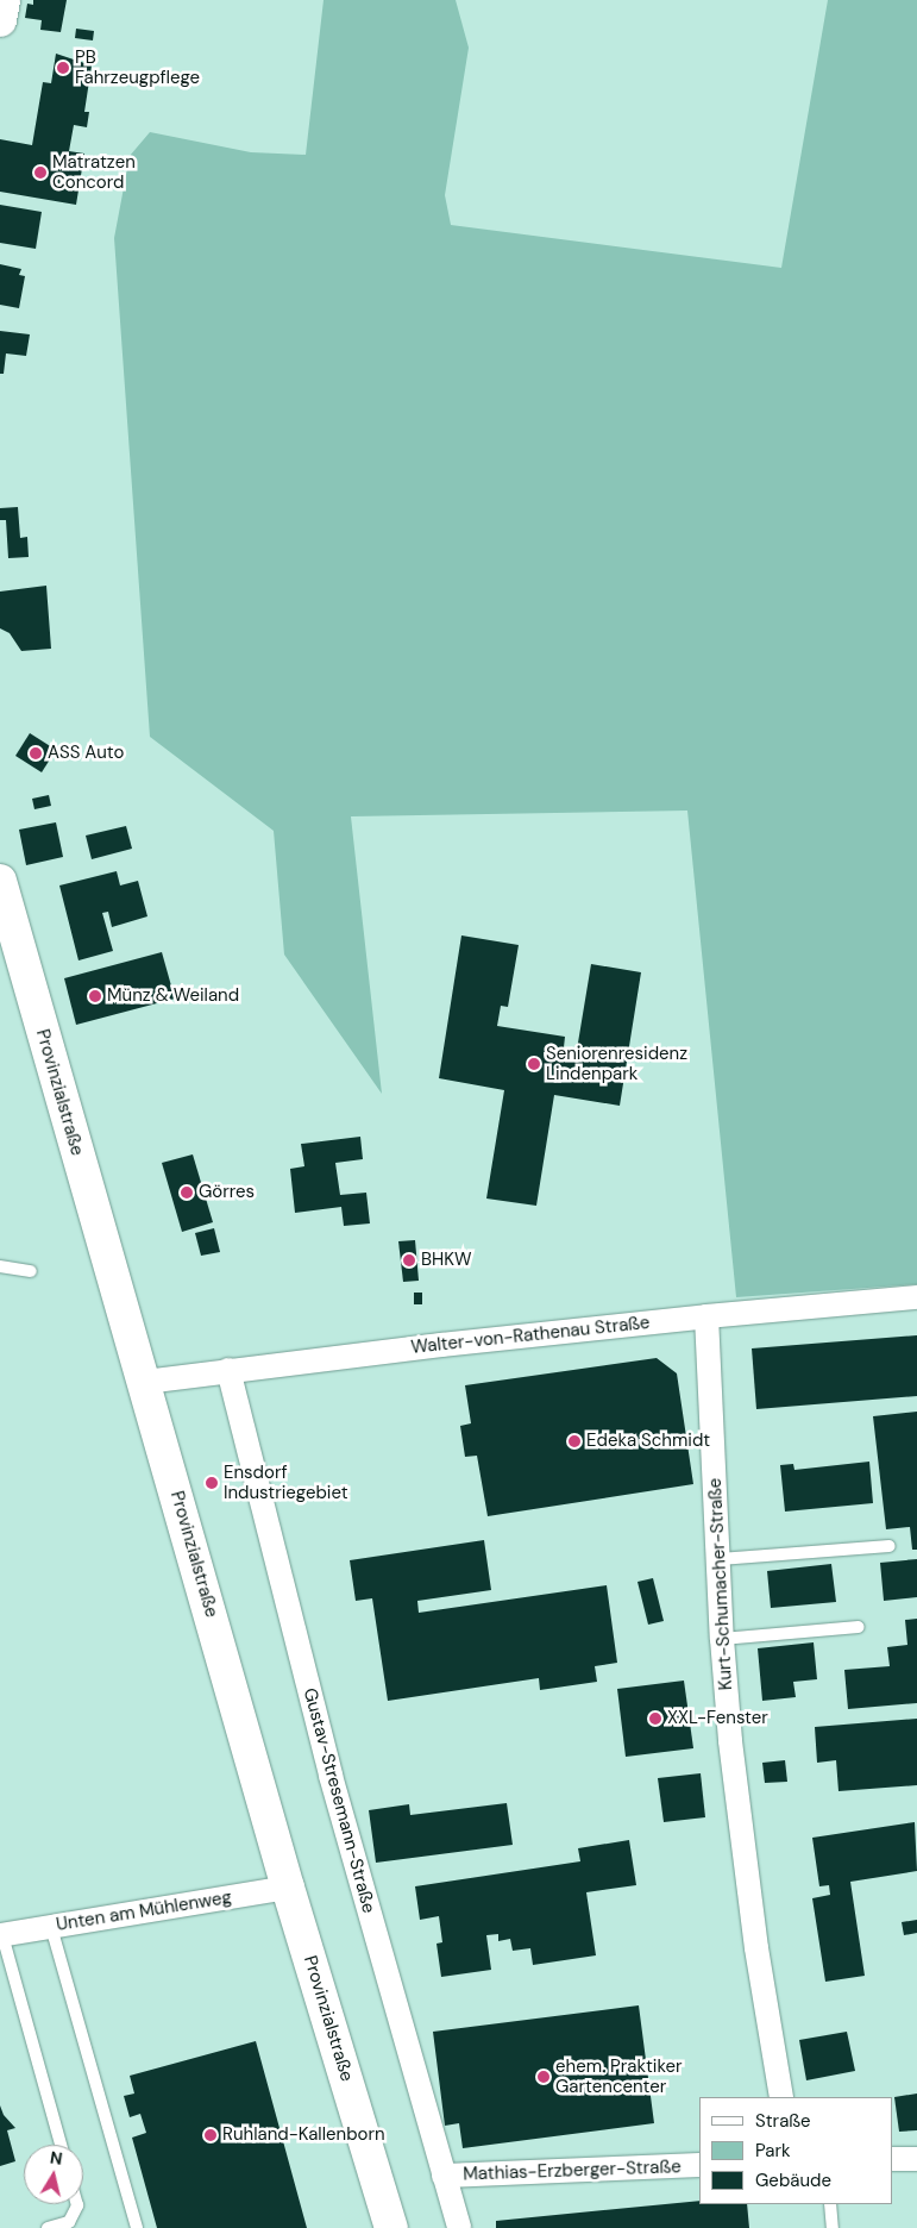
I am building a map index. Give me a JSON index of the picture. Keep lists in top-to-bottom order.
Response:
{
  "streets": {
    "main road": ["Provinzialstraße"],
    "street": [
      "Walter-von-Rathenau Straße",
      "Kurt-Schumacher-Straße",
      "Gustav-Stresemann-Straße",
      "Unten am Mühlenweg",
      "Mathias-Erzberger-Straße"
    ]
  },
  "crossings": [
    ["Provinzialstraße", "Walter-von-Rathenau Straße"],
    ["Provinzialstraße", "Unten am Mühlenweg"],
    ["Walter-von-Rathenau Straße", "Kurt-Schumacher-Straße"],
    ["Walter-von-Rathenau Straße", "Gustav-Stresemann-Straße"],
    ["Gustav-Stresemann-Straße", "Mathias-Erzberger-Straße"]
  ],
  "places": [
    "PB Fahrzeugpflege",
    "Matratzen Concord",
    "ASS Auto",
    "Münz & Weiland",
    "Seniorenresidenz Lindenpark",
    "Görres",
    "BHKW",
    "Edeka Schmidt",
    "Ensdorf Industriegebiet",
    "XXL-Fenster",
    "ehem. Praktiker Gartencenter",
    "Ruhland-Kallenborn"
  ],
  "legend": ["Straße", "Park", "Gebäude"],
  "north": "top"
}
